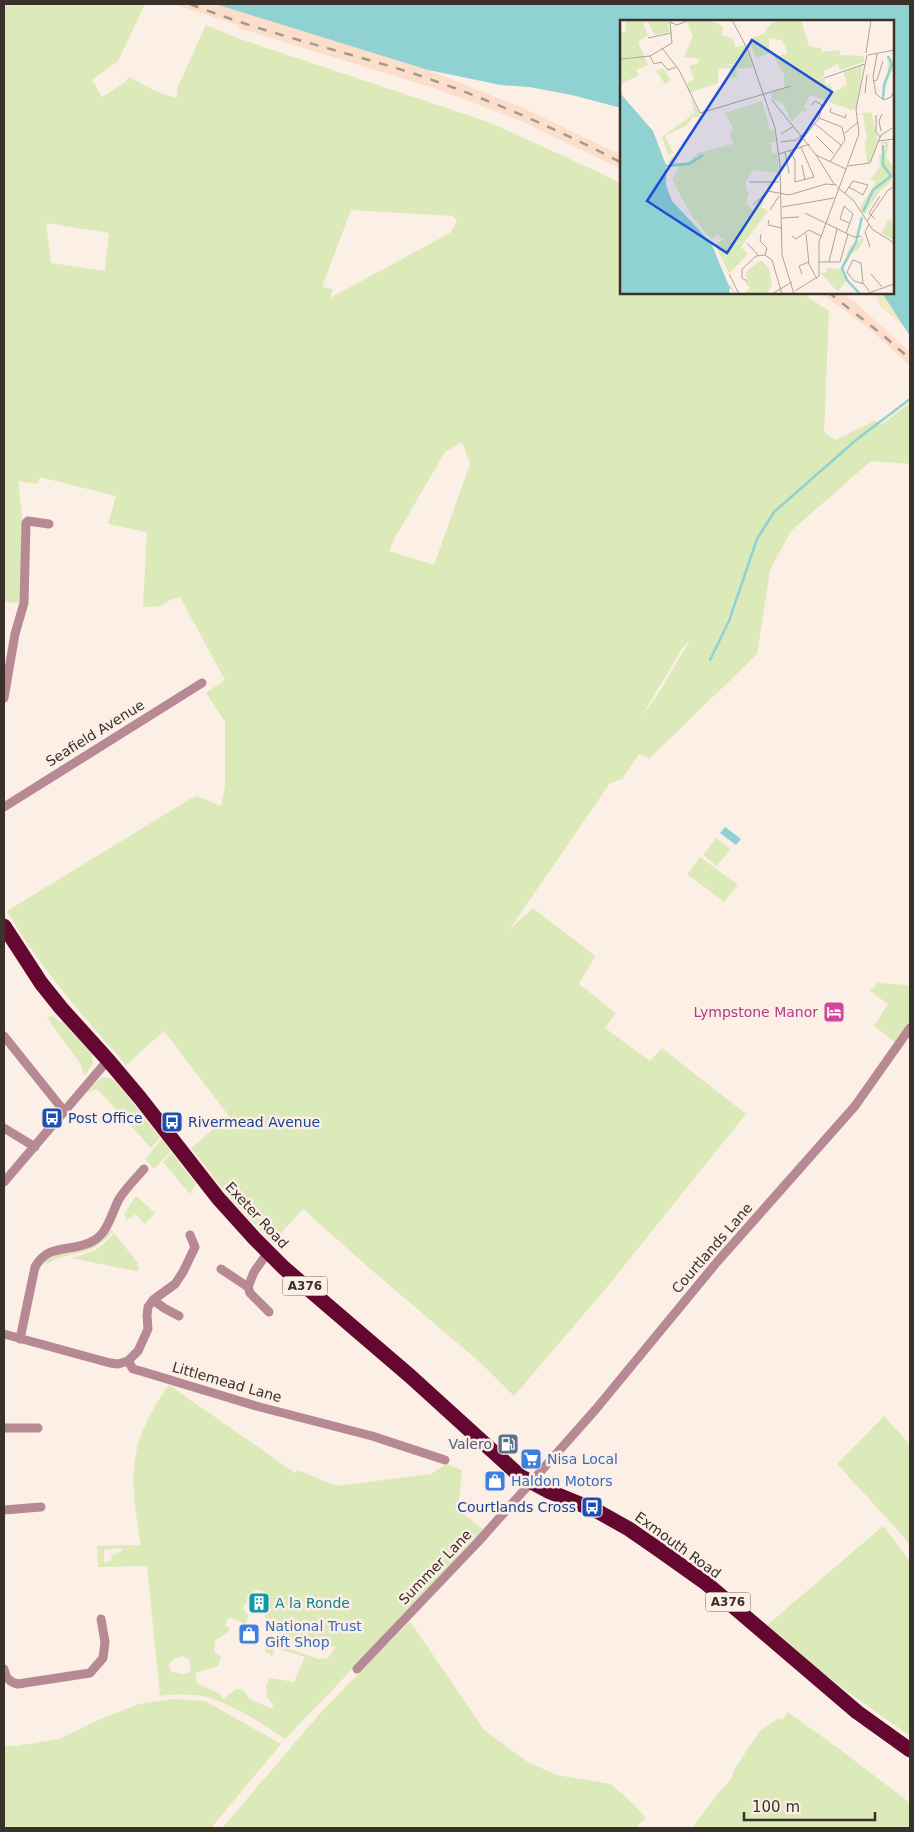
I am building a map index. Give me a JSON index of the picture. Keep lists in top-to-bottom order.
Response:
{
  "streets": {
    "highway": ["Exeter Road", "A376", "Exmouth Road"],
    "street": [
      "Seafield Avenue",
      "Courtlands Lane",
      "Littlemead Lane",
      "Summer Lane"
    ]
  },
  "crossings": [
    ["Exeter Road", "Courtlands Lane"],
    ["Exeter Road", "Exmouth Road"],
    ["Exeter Road", "Summer Lane"],
    ["Courtlands Lane", "Exmouth Road"],
    ["Courtlands Lane", "Summer Lane"],
    ["Exmouth Road", "Summer Lane"]
  ],
  "places": {
    "hotel": ["Lympstone Manor"],
    "bus stop": ["Post Office", "Rivermead Avenue", "Courtlands Cross"],
    "fuel station": ["Valero"],
    "supermarket": ["Nisa Local"],
    "shop": ["Haldon Motors", "National Trust Gift Shop"],
    "building": ["A la Ronde"]
  },
  "scale_bar": "100 m"
}
